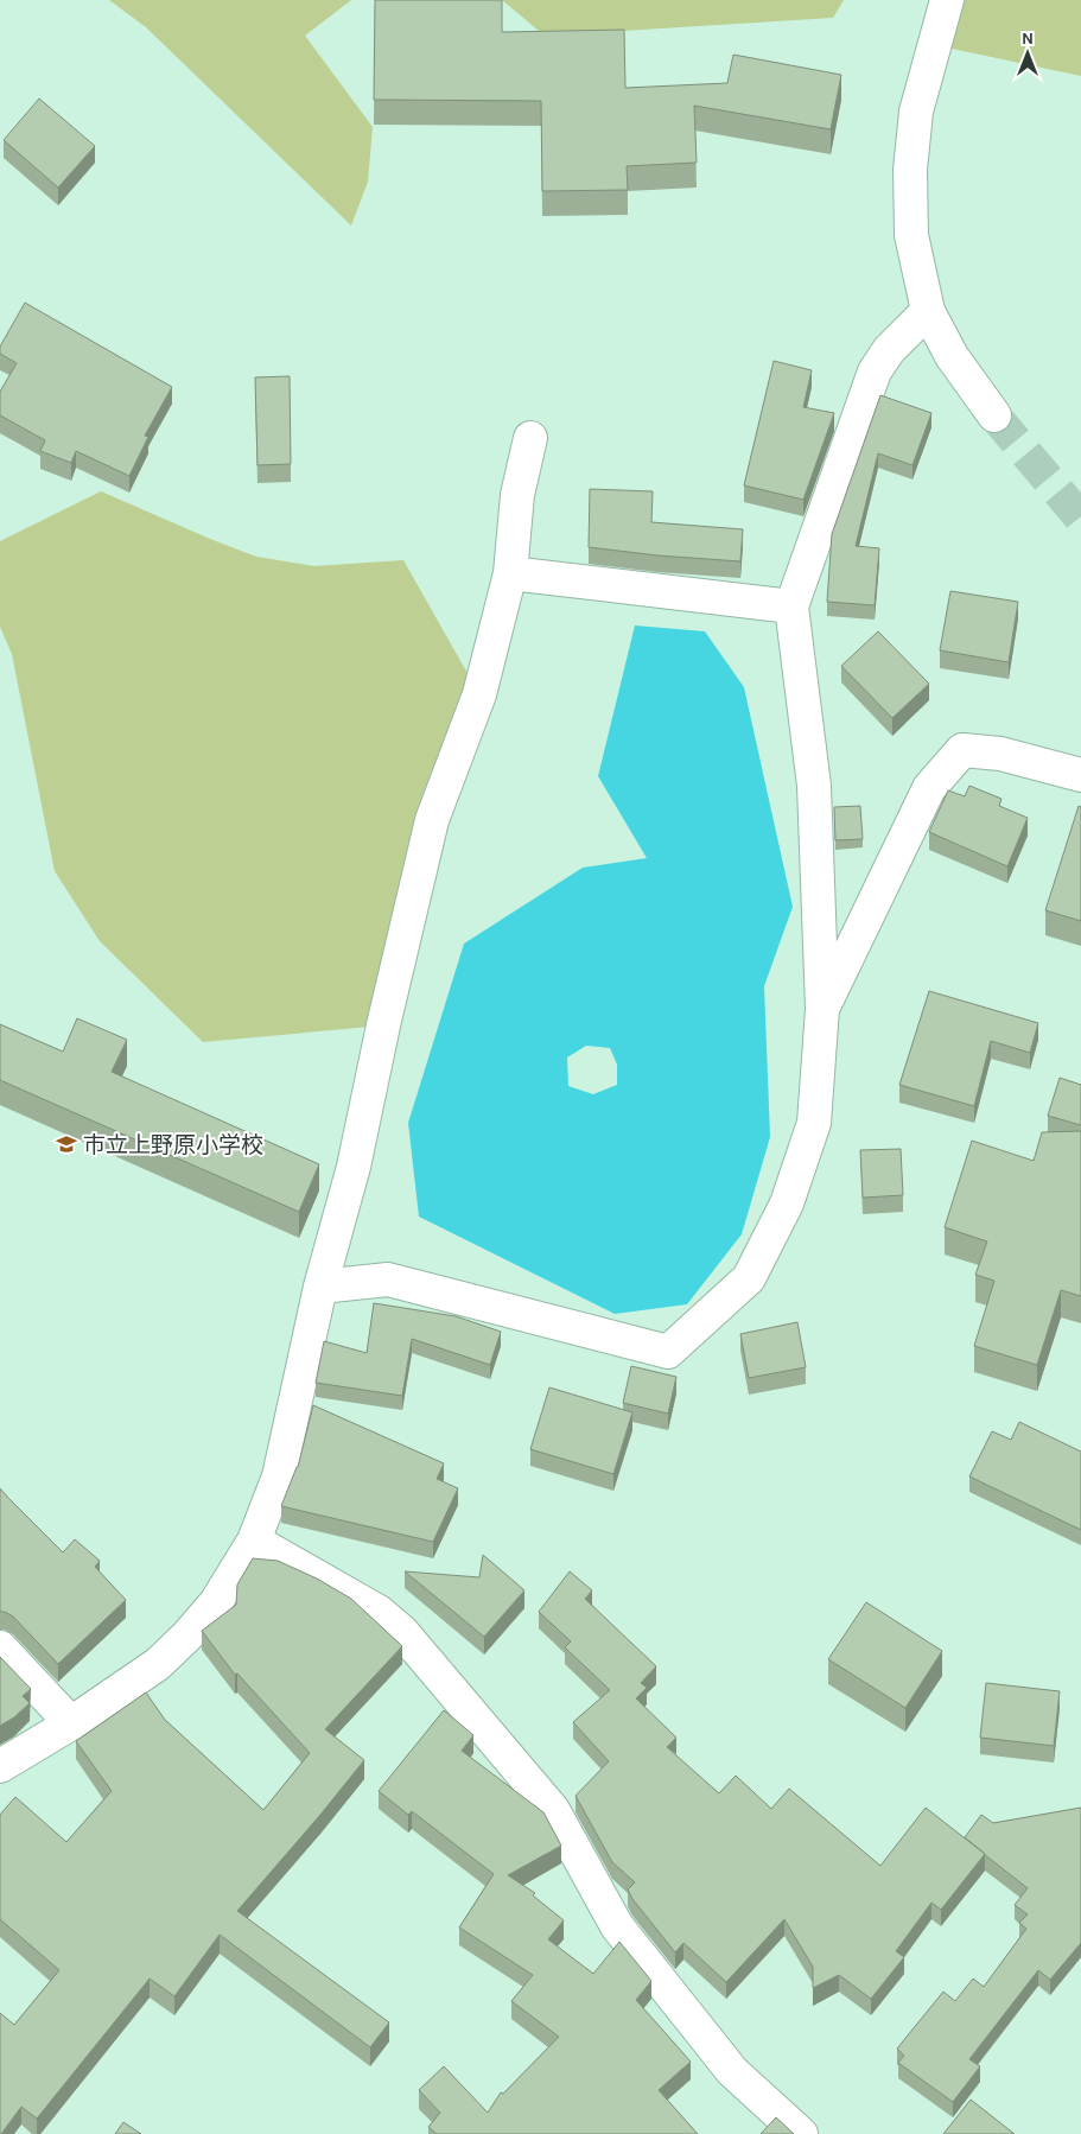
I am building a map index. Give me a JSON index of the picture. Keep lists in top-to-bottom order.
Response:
{
  "places": {
    "school or university": ["市立上野原小学校"]
  },
  "north": "top"
}
